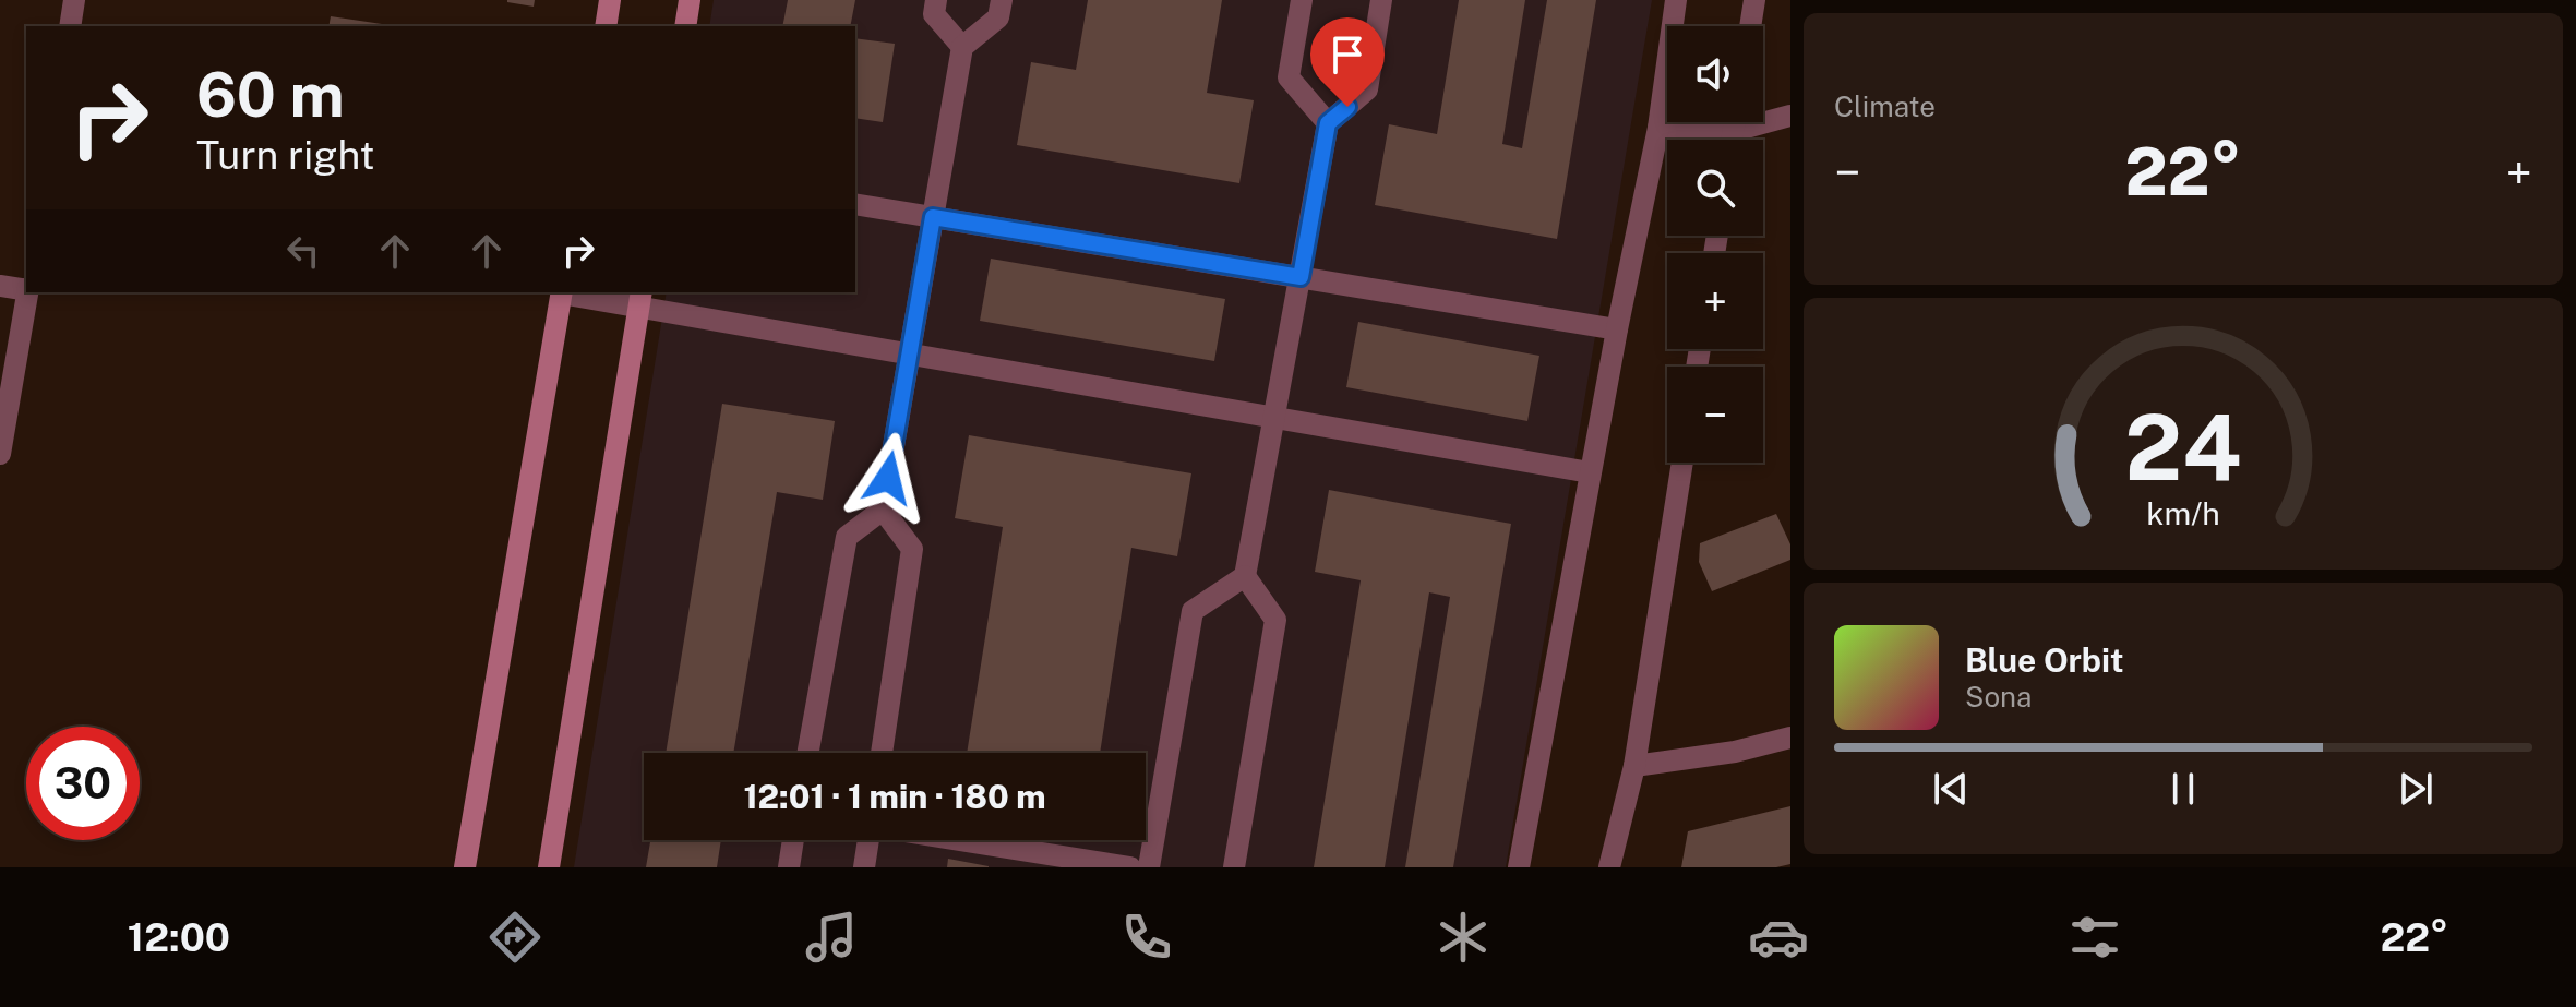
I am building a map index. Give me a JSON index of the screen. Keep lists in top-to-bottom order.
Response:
{
  "page": {
    "tile": "Climate",
    "map_buttons": ["+", "−"],
    "turn": ["60 m", "Turn right"],
    "heat": ["−", "22°", "+"],
    "song": ["Blue Orbit", "Sona"],
    "limit": "30",
    "trip": "12:01 · 1 min · 180 m",
    "tabs": ["12:00", "22°"],
    "gauge": ["24", "km/h"]
  }
}
